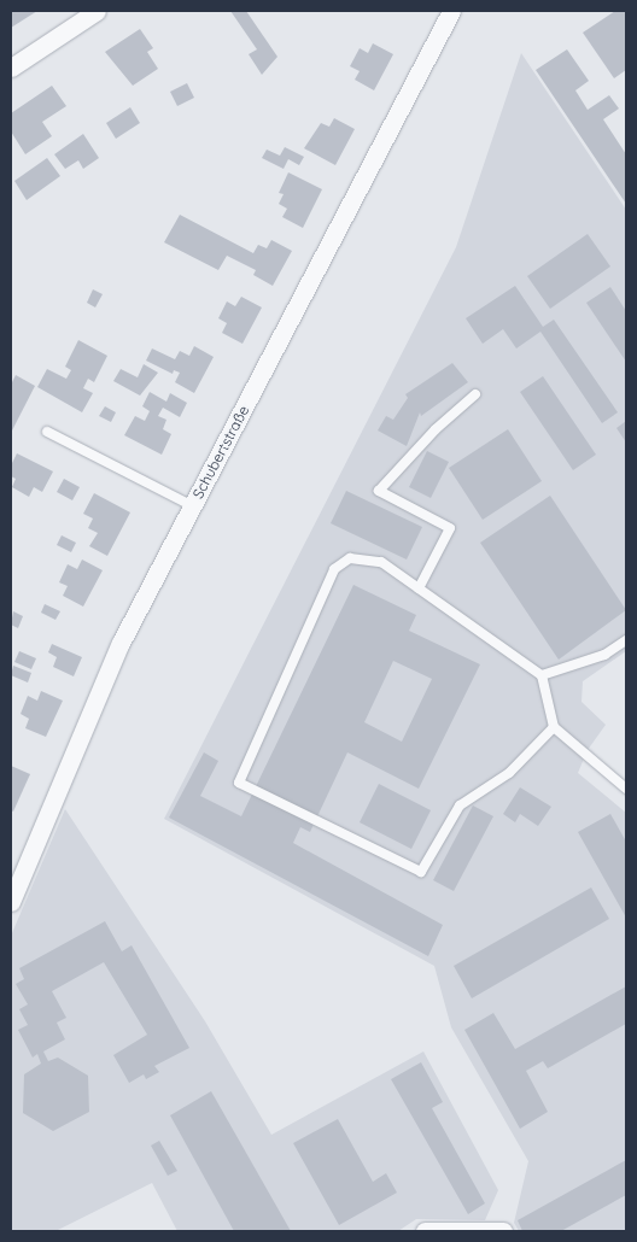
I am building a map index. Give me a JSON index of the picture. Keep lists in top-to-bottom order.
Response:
{
  "streets": {
    "street": ["Schubertstraße"]
  }
}
